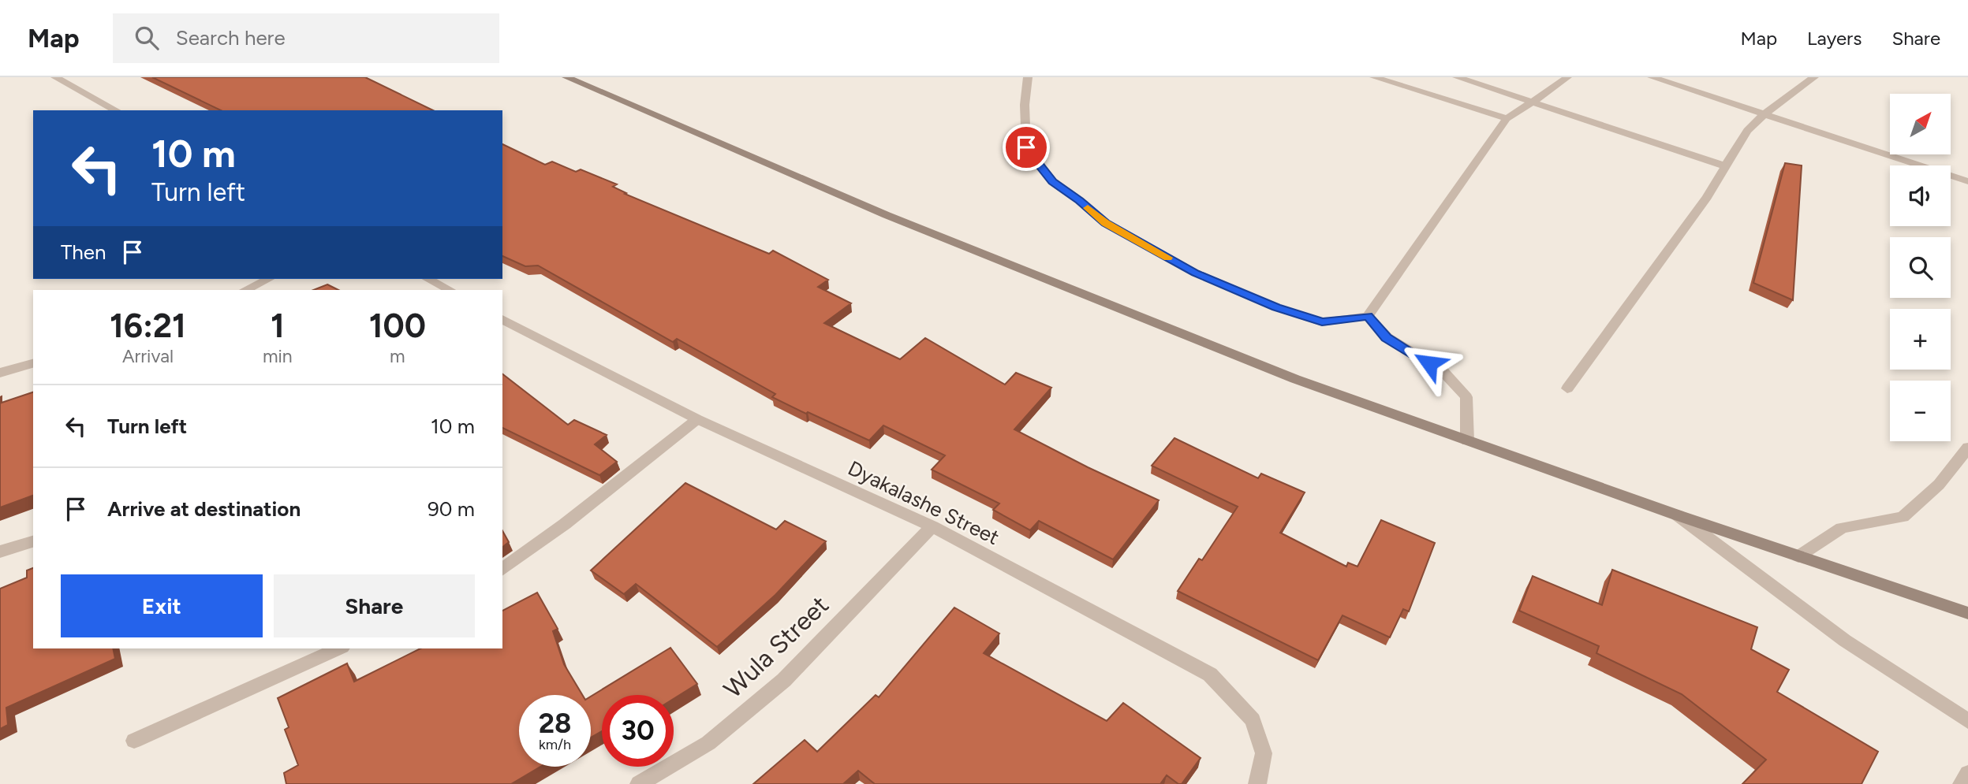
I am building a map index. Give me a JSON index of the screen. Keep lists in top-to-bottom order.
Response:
{
  "streets": {
    "street": ["Dyakalashe Street", "Wula Street"]
  },
  "crossings": [
    ["Dyakalashe Street", "Wula Street"]
  ],
  "north": "top right",
  "page": {
    "header": "Map",
    "search": "Search here",
    "nav": ["Map", "Layers", "Share"],
    "map_buttons": ["+", "−"],
    "turn": ["10 m", "Turn left"],
    "then": "Then",
    "eta": [
      "16:21",
      "Arrival",
      "1",
      "min",
      "100",
      "m"
    ],
    "list": [
      {
        "name": "Turn left",
        "value": "10 m"
      },
      {
        "name": "Arrive at destination",
        "value": "90 m"
      }
    ],
    "buttons": ["Exit", "Share"],
    "speed": "28 km/h",
    "limit": "30"
  }
}
